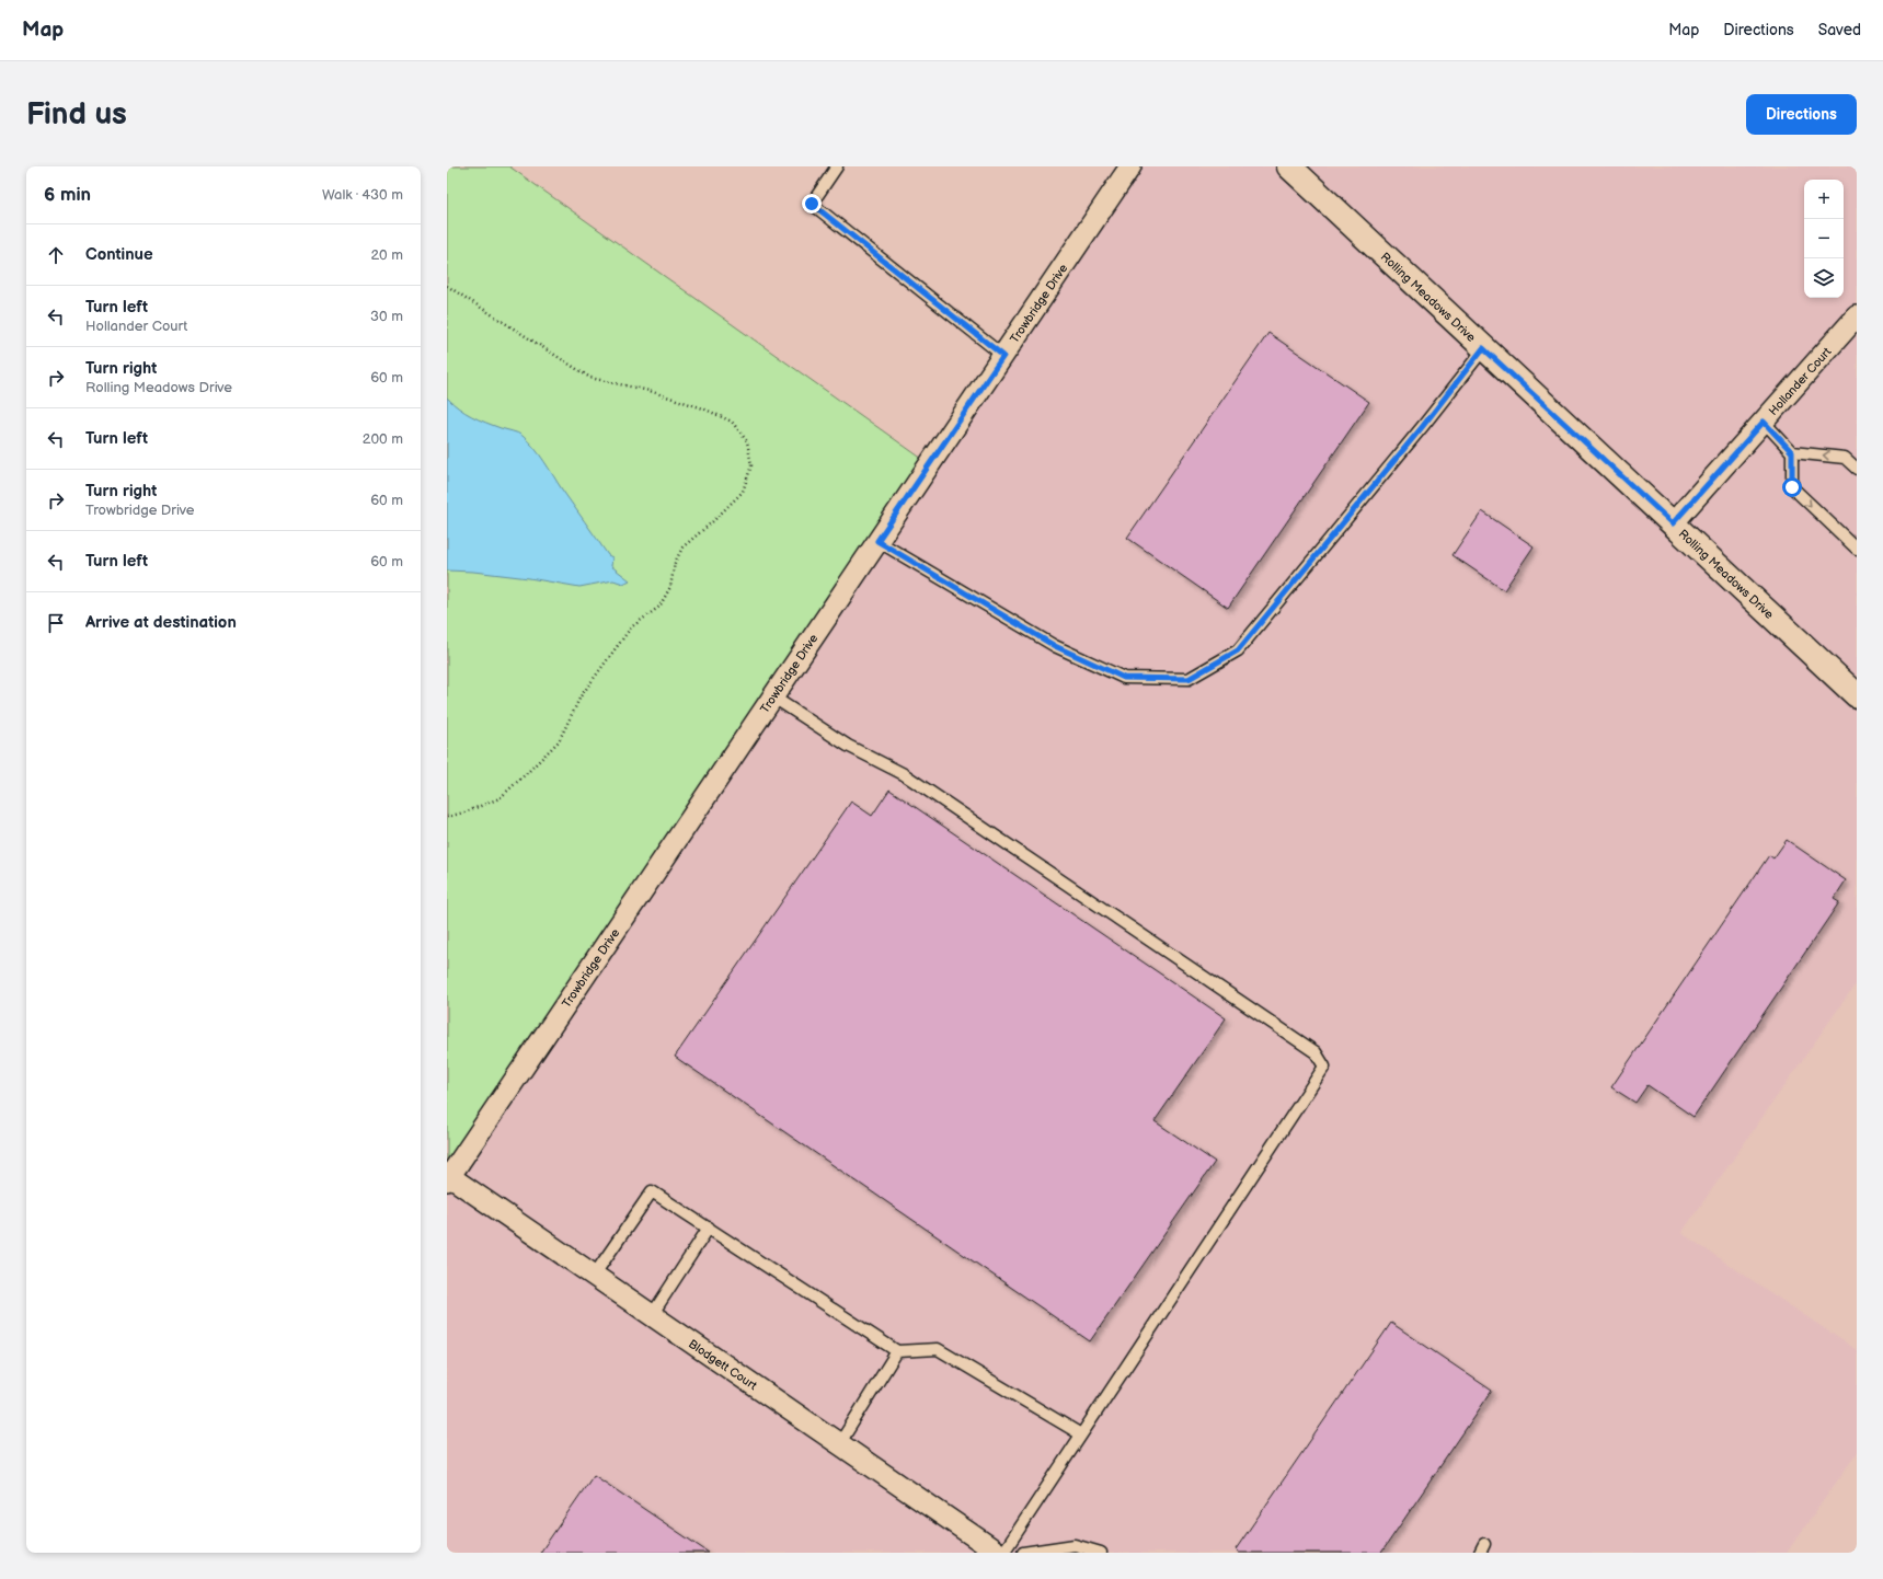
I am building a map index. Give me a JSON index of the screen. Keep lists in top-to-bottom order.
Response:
{
  "streets": {
    "main road": ["Rolling Meadows Drive"],
    "street": ["Trowbridge Drive", "Hollander Court", "Blodgett Court"]
  },
  "crossings": [
    ["Rolling Meadows Drive", "Hollander Court"],
    ["Trowbridge Drive", "Blodgett Court"]
  ],
  "page": {
    "header": "Map",
    "nav": ["Map", "Directions", "Saved"],
    "buttons": "Directions",
    "title": "Find us",
    "heading": ["6 min", "Walk · 430 m"],
    "map_buttons": ["+", "−"],
    "list": [
      ["Continue", "20 m"],
      ["Turn left", "Hollander Court", "30 m"],
      ["Turn right", "Rolling Meadows Drive", "60 m"],
      ["Turn left", "200 m"],
      ["Turn right", "Trowbridge Drive", "60 m"],
      ["Turn left", "60 m"],
      "Arrive at destination"
    ]
  }
}
